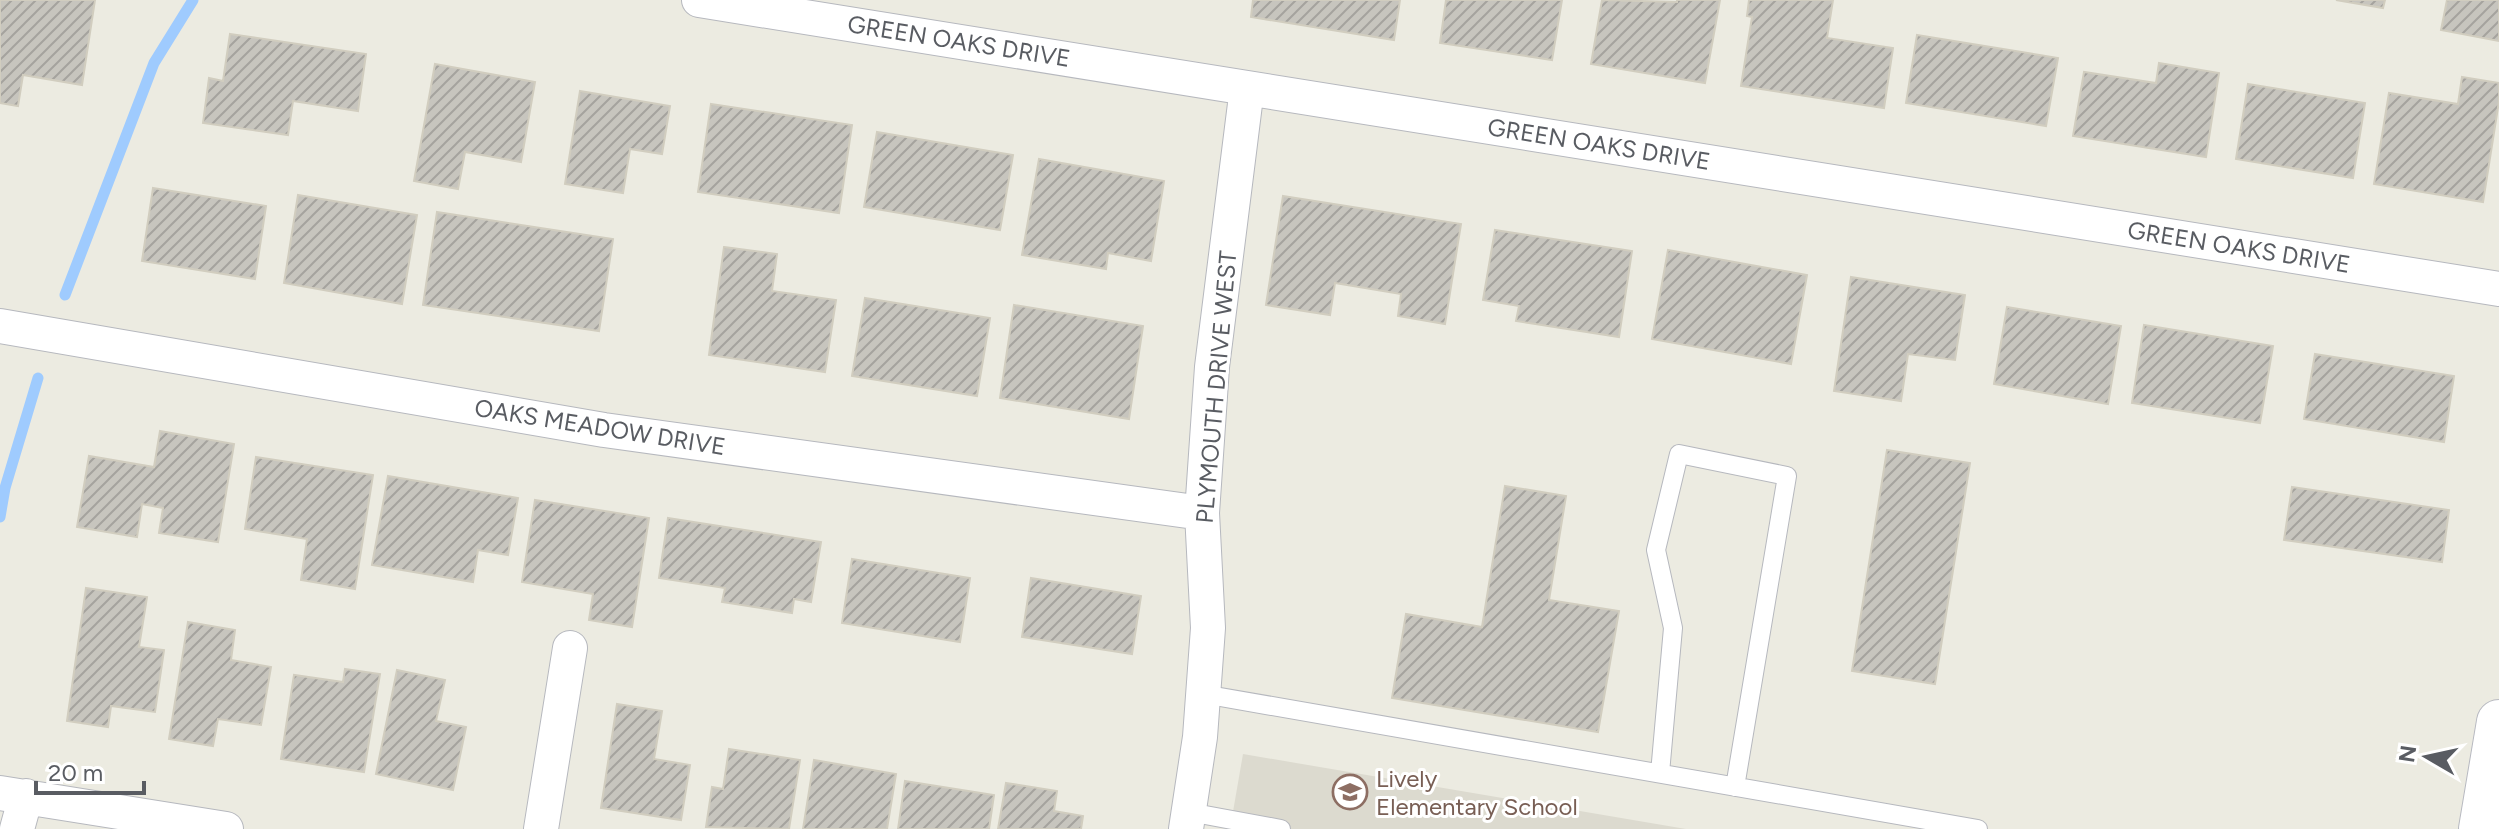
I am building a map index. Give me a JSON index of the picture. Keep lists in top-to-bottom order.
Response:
{
  "streets": {
    "street": ["GREEN OAKS DRIVE", "PLYMOUTH DRIVE WEST", "OAKS MEADOW DRIVE"]
  },
  "crossings": [
    ["GREEN OAKS DRIVE", "PLYMOUTH DRIVE WEST"],
    ["PLYMOUTH DRIVE WEST", "OAKS MEADOW DRIVE"]
  ],
  "places": {
    "school or university": ["Lively Elementary School"]
  },
  "scale_bar": "20 m",
  "north": "left"
}
